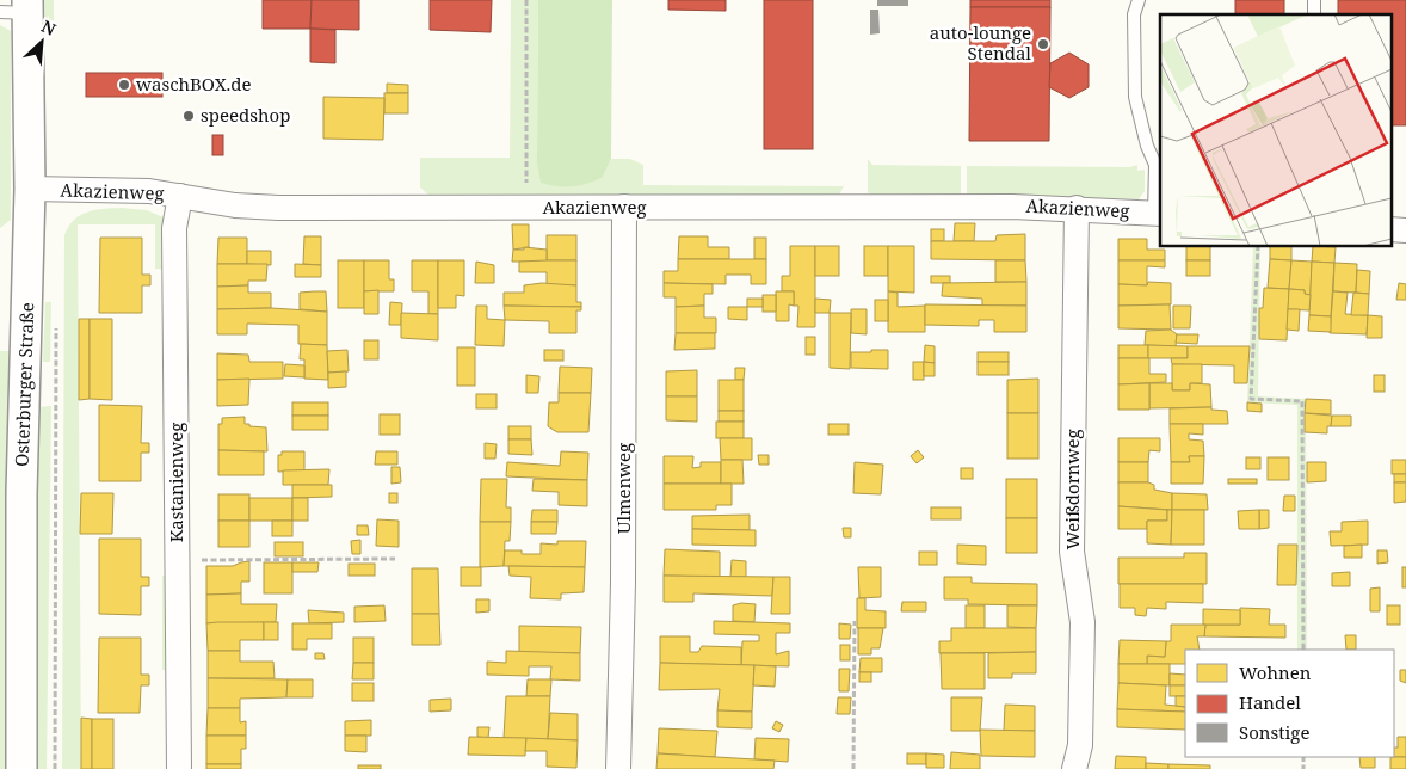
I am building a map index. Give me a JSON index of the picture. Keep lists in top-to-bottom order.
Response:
{
  "streets": {
    "street": [
      "Akazienweg",
      "Osterburger Straße",
      "Kastanienweg",
      "Ulmenweg",
      "Weißdornweg"
    ]
  },
  "crossings": [
    ["Akazienweg", "Osterburger Straße"],
    ["Akazienweg", "Kastanienweg"],
    ["Akazienweg", "Ulmenweg"],
    ["Akazienweg", "Weißdornweg"]
  ],
  "places": ["auto-lounge Stendal", "waschBOX.de", "speedshop"],
  "legend": ["Wohnen", "Handel", "Sonstige"],
  "north": "top right"
}
